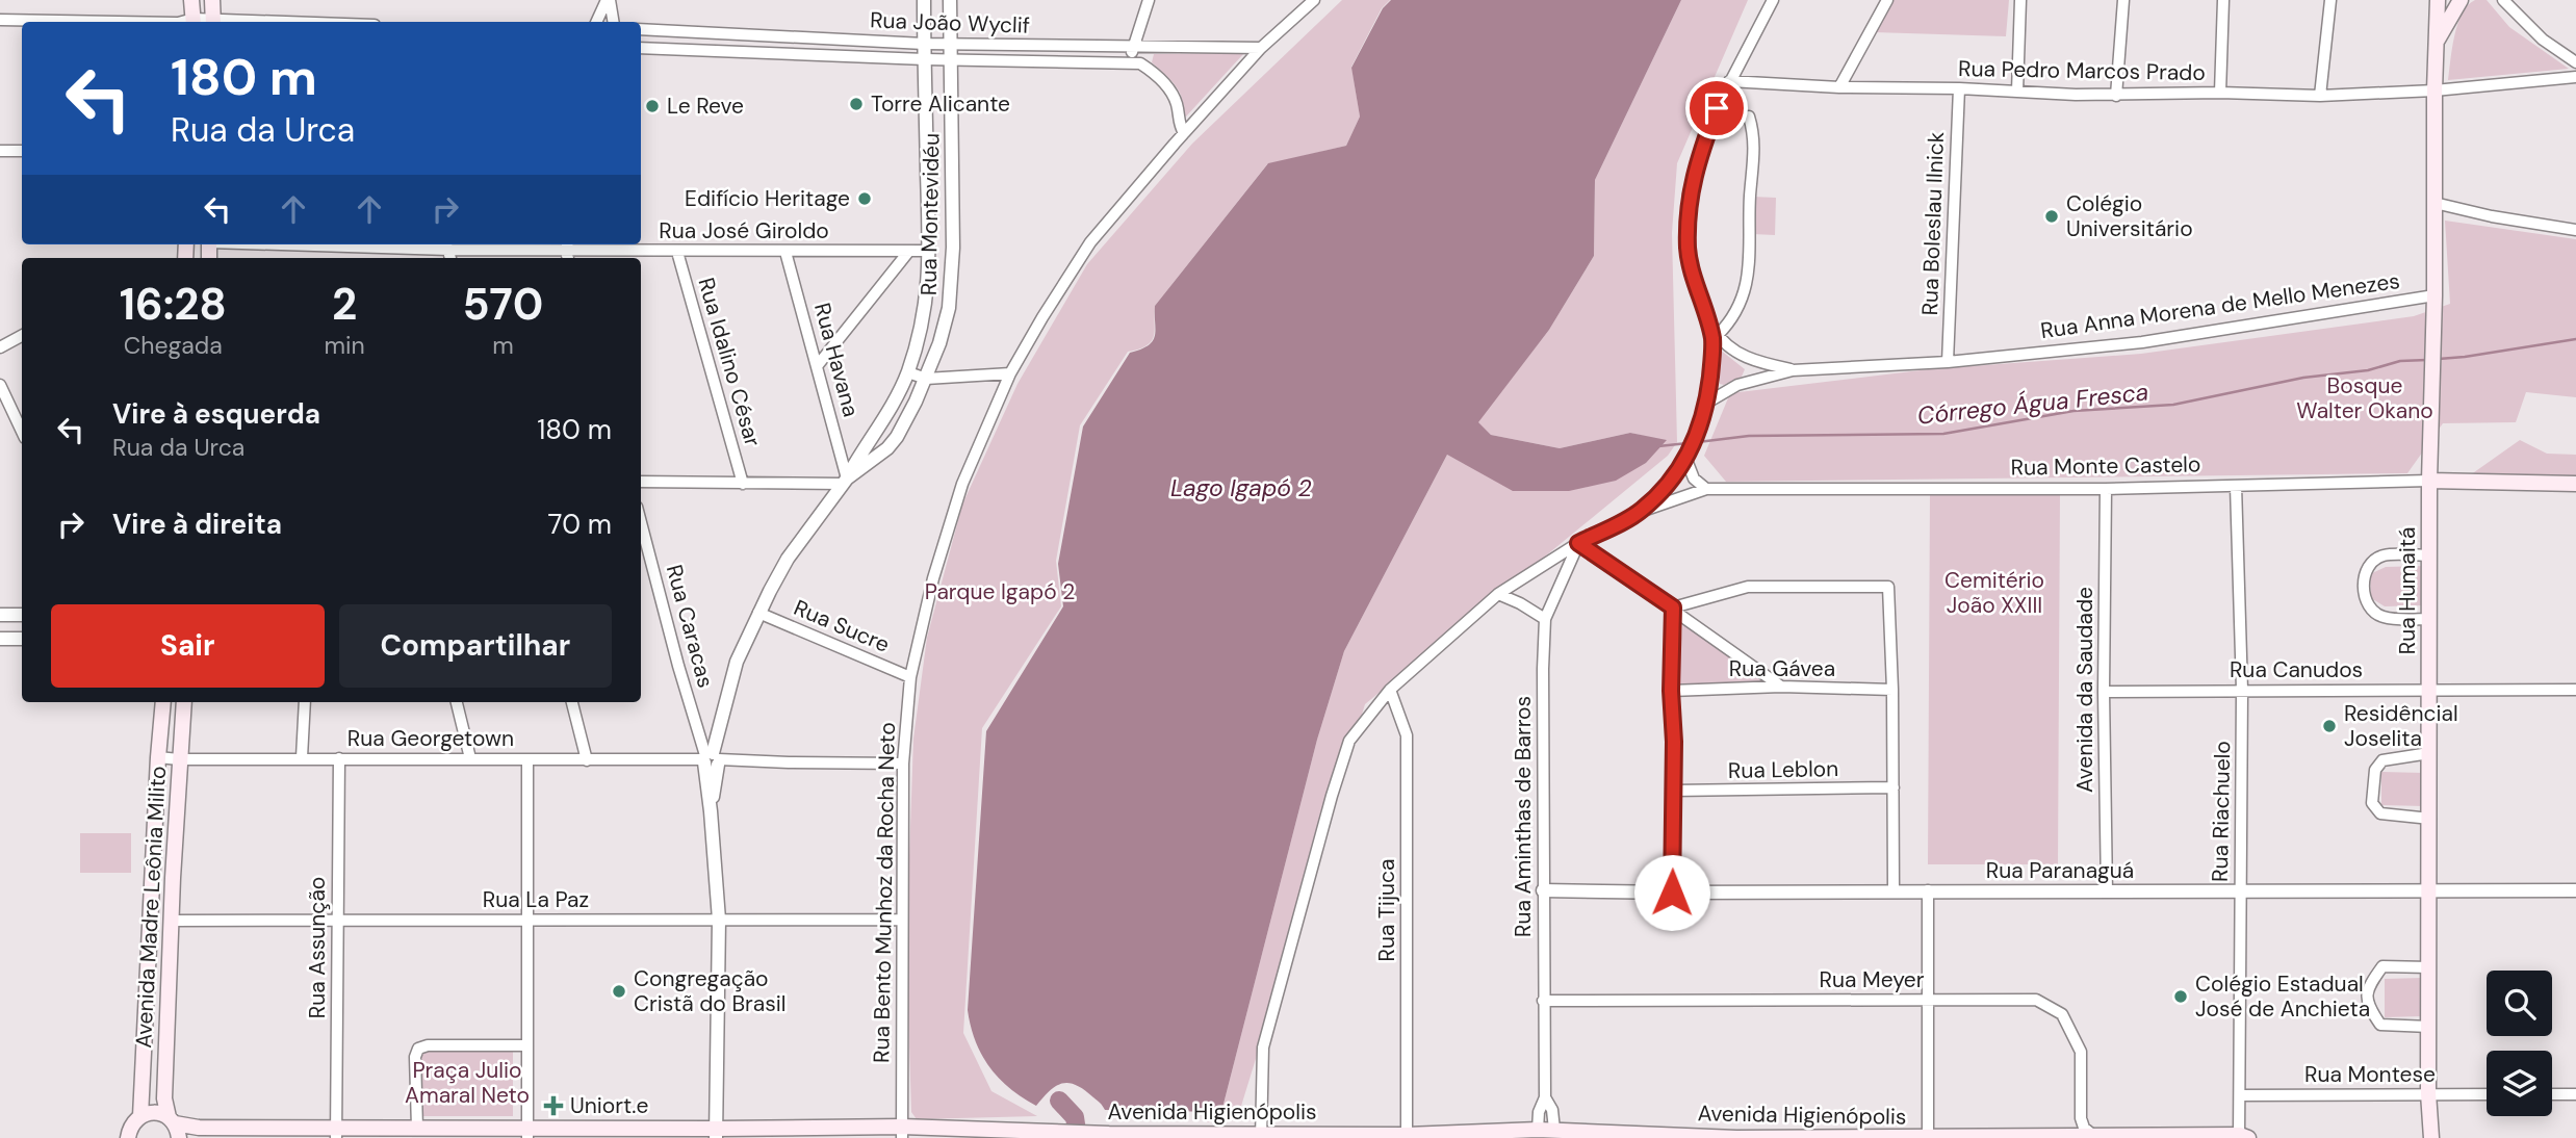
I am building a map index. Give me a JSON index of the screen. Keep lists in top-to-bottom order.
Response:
{
  "streets": {
    "main road": [
      "Rua Monte Castelo",
      "Rua Humaitá",
      "Avenida Madre Leônia Milito",
      "Avenida Higienópolis"
    ],
    "street": [
      "Rua João Wyclif",
      "Rua Pedro Marcos Prado",
      "Rua Montevidéu",
      "Rua Boleslau Ilnick",
      "Rua José Giroldo",
      "Rua Anna Morena de Mello Menezes",
      "Rua Havana",
      "Rua Idalino César",
      "Rua Caracas",
      "Rua Sucre",
      "Rua Gávea",
      "Rua Canudos",
      "Avenida da Saudade",
      "Rua Georgetown",
      "Rua Leblon",
      "Rua Riachuelo",
      "Rua Aminthas de Barros",
      "Rua Paranaguá",
      "Rua Bento Munhoz da Rocha Neto",
      "Rua La Paz",
      "Rua Tijuca",
      "Rua Assunção",
      "Rua Meyer",
      "Rua Montese"
    ]
  },
  "crossings": [
    ["Rua João Wyclif", "Rua Montevidéu"],
    ["Rua João Wyclif", "Rua Bento Munhoz da Rocha Neto"],
    ["Rua Pedro Marcos Prado", "Rua Boleslau Ilnick"],
    ["Rua Pedro Marcos Prado", "Rua Humaitá"],
    ["Rua Montevidéu", "Rua Havana"],
    ["Rua Montevidéu", "Rua Caracas"],
    ["Rua Montevidéu", "Rua Sucre"],
    ["Rua Montevidéu", "Rua Georgetown"],
    ["Rua Montevidéu", "Rua La Paz"],
    ["Rua Montevidéu", "Avenida Higienópolis"],
    ["Rua Boleslau Ilnick", "Rua Anna Morena de Mello Menezes"],
    ["Rua José Giroldo", "Rua Havana"],
    ["Rua José Giroldo", "Rua Idalino César"],
    ["Rua Anna Morena de Mello Menezes", "Rua Humaitá"],
    ["Rua Monte Castelo", "Rua Humaitá"],
    ["Rua Monte Castelo", "Avenida da Saudade"],
    ["Rua Monte Castelo", "Rua Riachuelo"],
    ["Rua Humaitá", "Rua Canudos"],
    ["Rua Humaitá", "Rua Paranaguá"],
    ["Rua Humaitá", "Rua Montese"],
    ["Rua Caracas", "Rua Georgetown"],
    ["Rua Sucre", "Rua Bento Munhoz da Rocha Neto"],
    ["Rua Canudos", "Avenida da Saudade"],
    ["Rua Canudos", "Rua Riachuelo"],
    ["Avenida da Saudade", "Rua Paranaguá"],
    ["Rua Georgetown", "Rua Bento Munhoz da Rocha Neto"],
    ["Rua Georgetown", "Avenida Madre Leônia Milito"],
    ["Rua Georgetown", "Rua Assunção"],
    ["Rua Riachuelo", "Rua Paranaguá"],
    ["Rua Riachuelo", "Rua Montese"],
    ["Rua Riachuelo", "Avenida Higienópolis"],
    ["Rua Aminthas de Barros", "Rua Paranaguá"],
    ["Rua Aminthas de Barros", "Rua Meyer"],
    ["Rua Aminthas de Barros", "Avenida Higienópolis"],
    ["Rua Bento Munhoz da Rocha Neto", "Rua La Paz"],
    ["Rua Bento Munhoz da Rocha Neto", "Avenida Higienópolis"],
    ["Rua La Paz", "Avenida Madre Leônia Milito"],
    ["Rua La Paz", "Rua Assunção"],
    ["Avenida Madre Leônia Milito", "Avenida Higienópolis"],
    ["Rua Tijuca", "Avenida Higienópolis"],
    ["Rua Assunção", "Avenida Higienópolis"],
    ["Rua Meyer", "Avenida Higienópolis"]
  ],
  "water": ["Córrego Água Fresca", "Lago Igapó 2"],
  "parks": [
    "Bosque Walter Okano",
    "Cemitério João XXIII",
    "Parque Igapó 2",
    "Praça Julio Amaral Neto"
  ],
  "places": {
    "other": [
      "Torre Alicante",
      "Le Reve",
      "Edifício Heritage",
      "Colégio Universitário",
      "Residêncial Joselita",
      "Congregação Cristã do Brasil",
      "Colégio Estadual José de Anchieta"
    ],
    "health": ["Uniort.e"]
  },
  "page": {
    "turn": ["180 m", "Rua da Urca"],
    "eta": [
      "16:28",
      "Chegada",
      "2",
      "min",
      "570",
      "m"
    ],
    "list": [
      {
        "name": "Vire à esquerda",
        "note": "Rua da Urca",
        "value": "180 m"
      },
      {
        "name": "Vire à direita",
        "value": "70 m"
      }
    ],
    "buttons": ["Sair", "Compartilhar"]
  }
}
